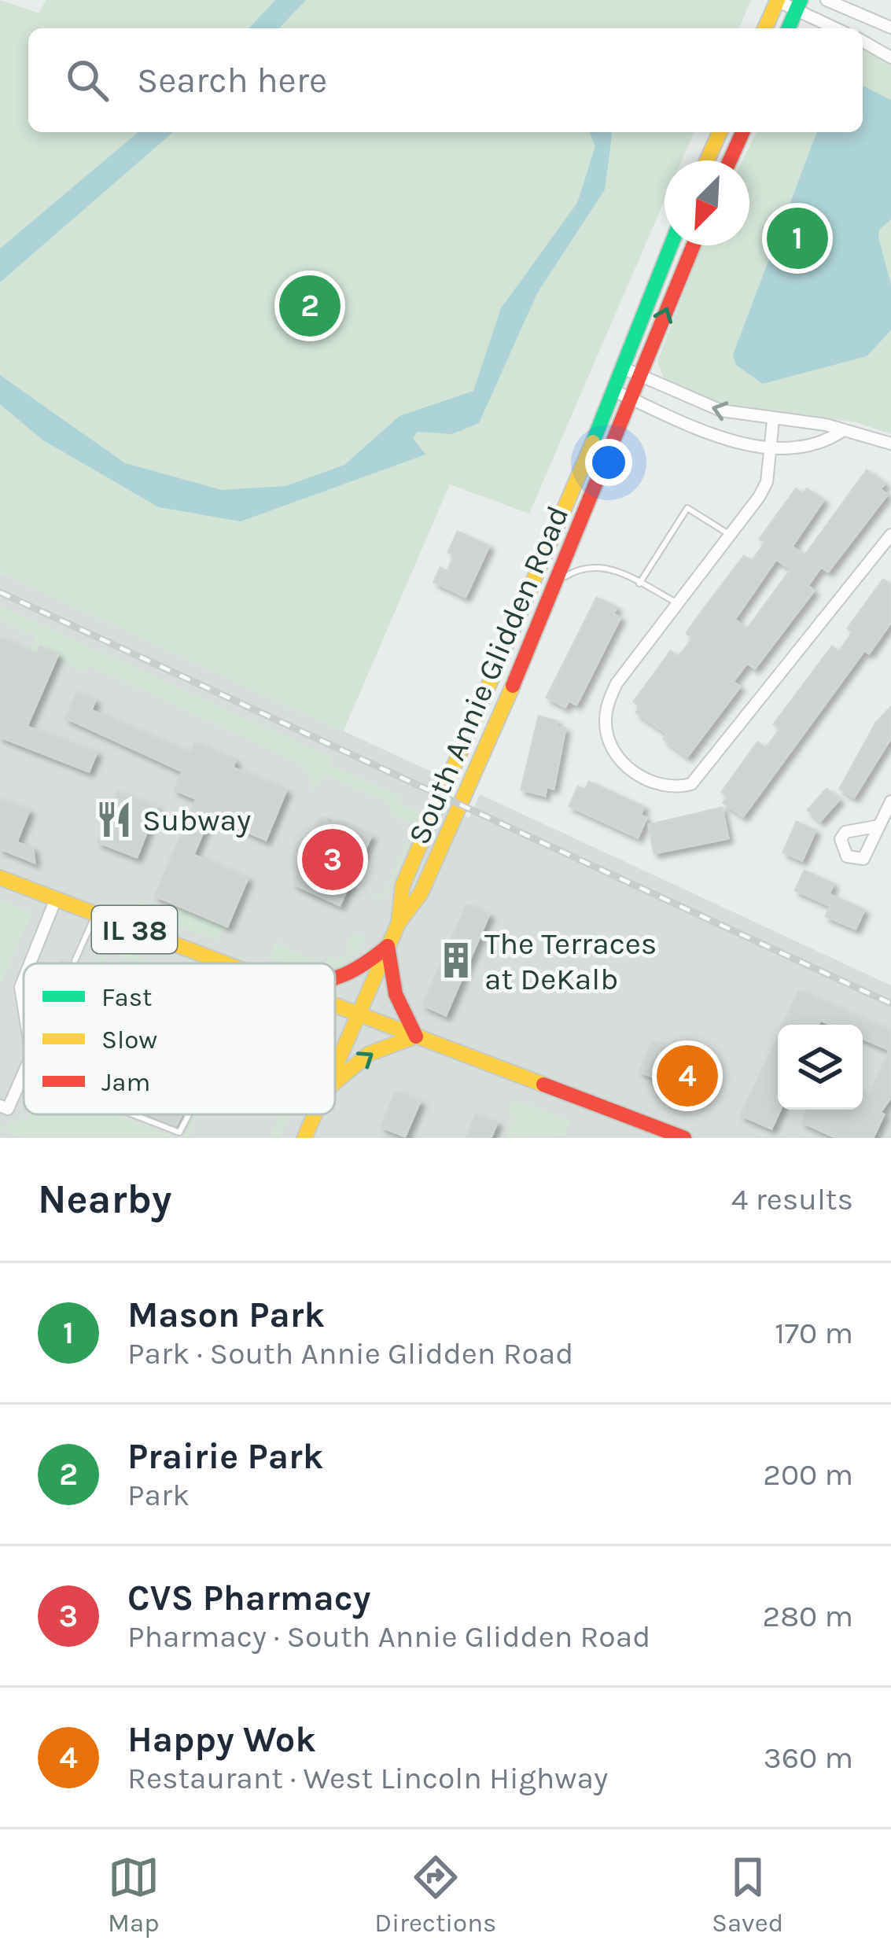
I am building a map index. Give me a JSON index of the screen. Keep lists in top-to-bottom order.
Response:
{
  "streets": {
    "main road": ["South Annie Glidden Road", "IL 38"]
  },
  "crossings": [
    ["South Annie Glidden Road", "IL 38"]
  ],
  "places": {
    "restaurant": ["Subway"],
    "building": ["The Terraces at DeKalb"]
  },
  "legend": ["Fast", "Slow", "Jam"],
  "north": "bottom left",
  "page": {
    "search": "Search here",
    "pins": [
      "1",
      "2",
      "3",
      "4"
    ],
    "heading": ["Nearby", "4 results"],
    "list": [
      {
        "mark": "1",
        "name": "Mason Park",
        "note": "Park · South Annie Glidden Road",
        "value": "170 m"
      },
      {
        "mark": "2",
        "name": "Prairie Park",
        "note": "Park",
        "value": "200 m"
      },
      {
        "mark": "3",
        "name": "CVS Pharmacy",
        "note": "Pharmacy · South Annie Glidden Road",
        "value": "280 m"
      },
      {
        "mark": "4",
        "name": "Happy Wok",
        "note": "Restaurant · West Lincoln Highway",
        "value": "360 m"
      }
    ],
    "nav": ["Map", "Directions", "Saved"]
  }
}
